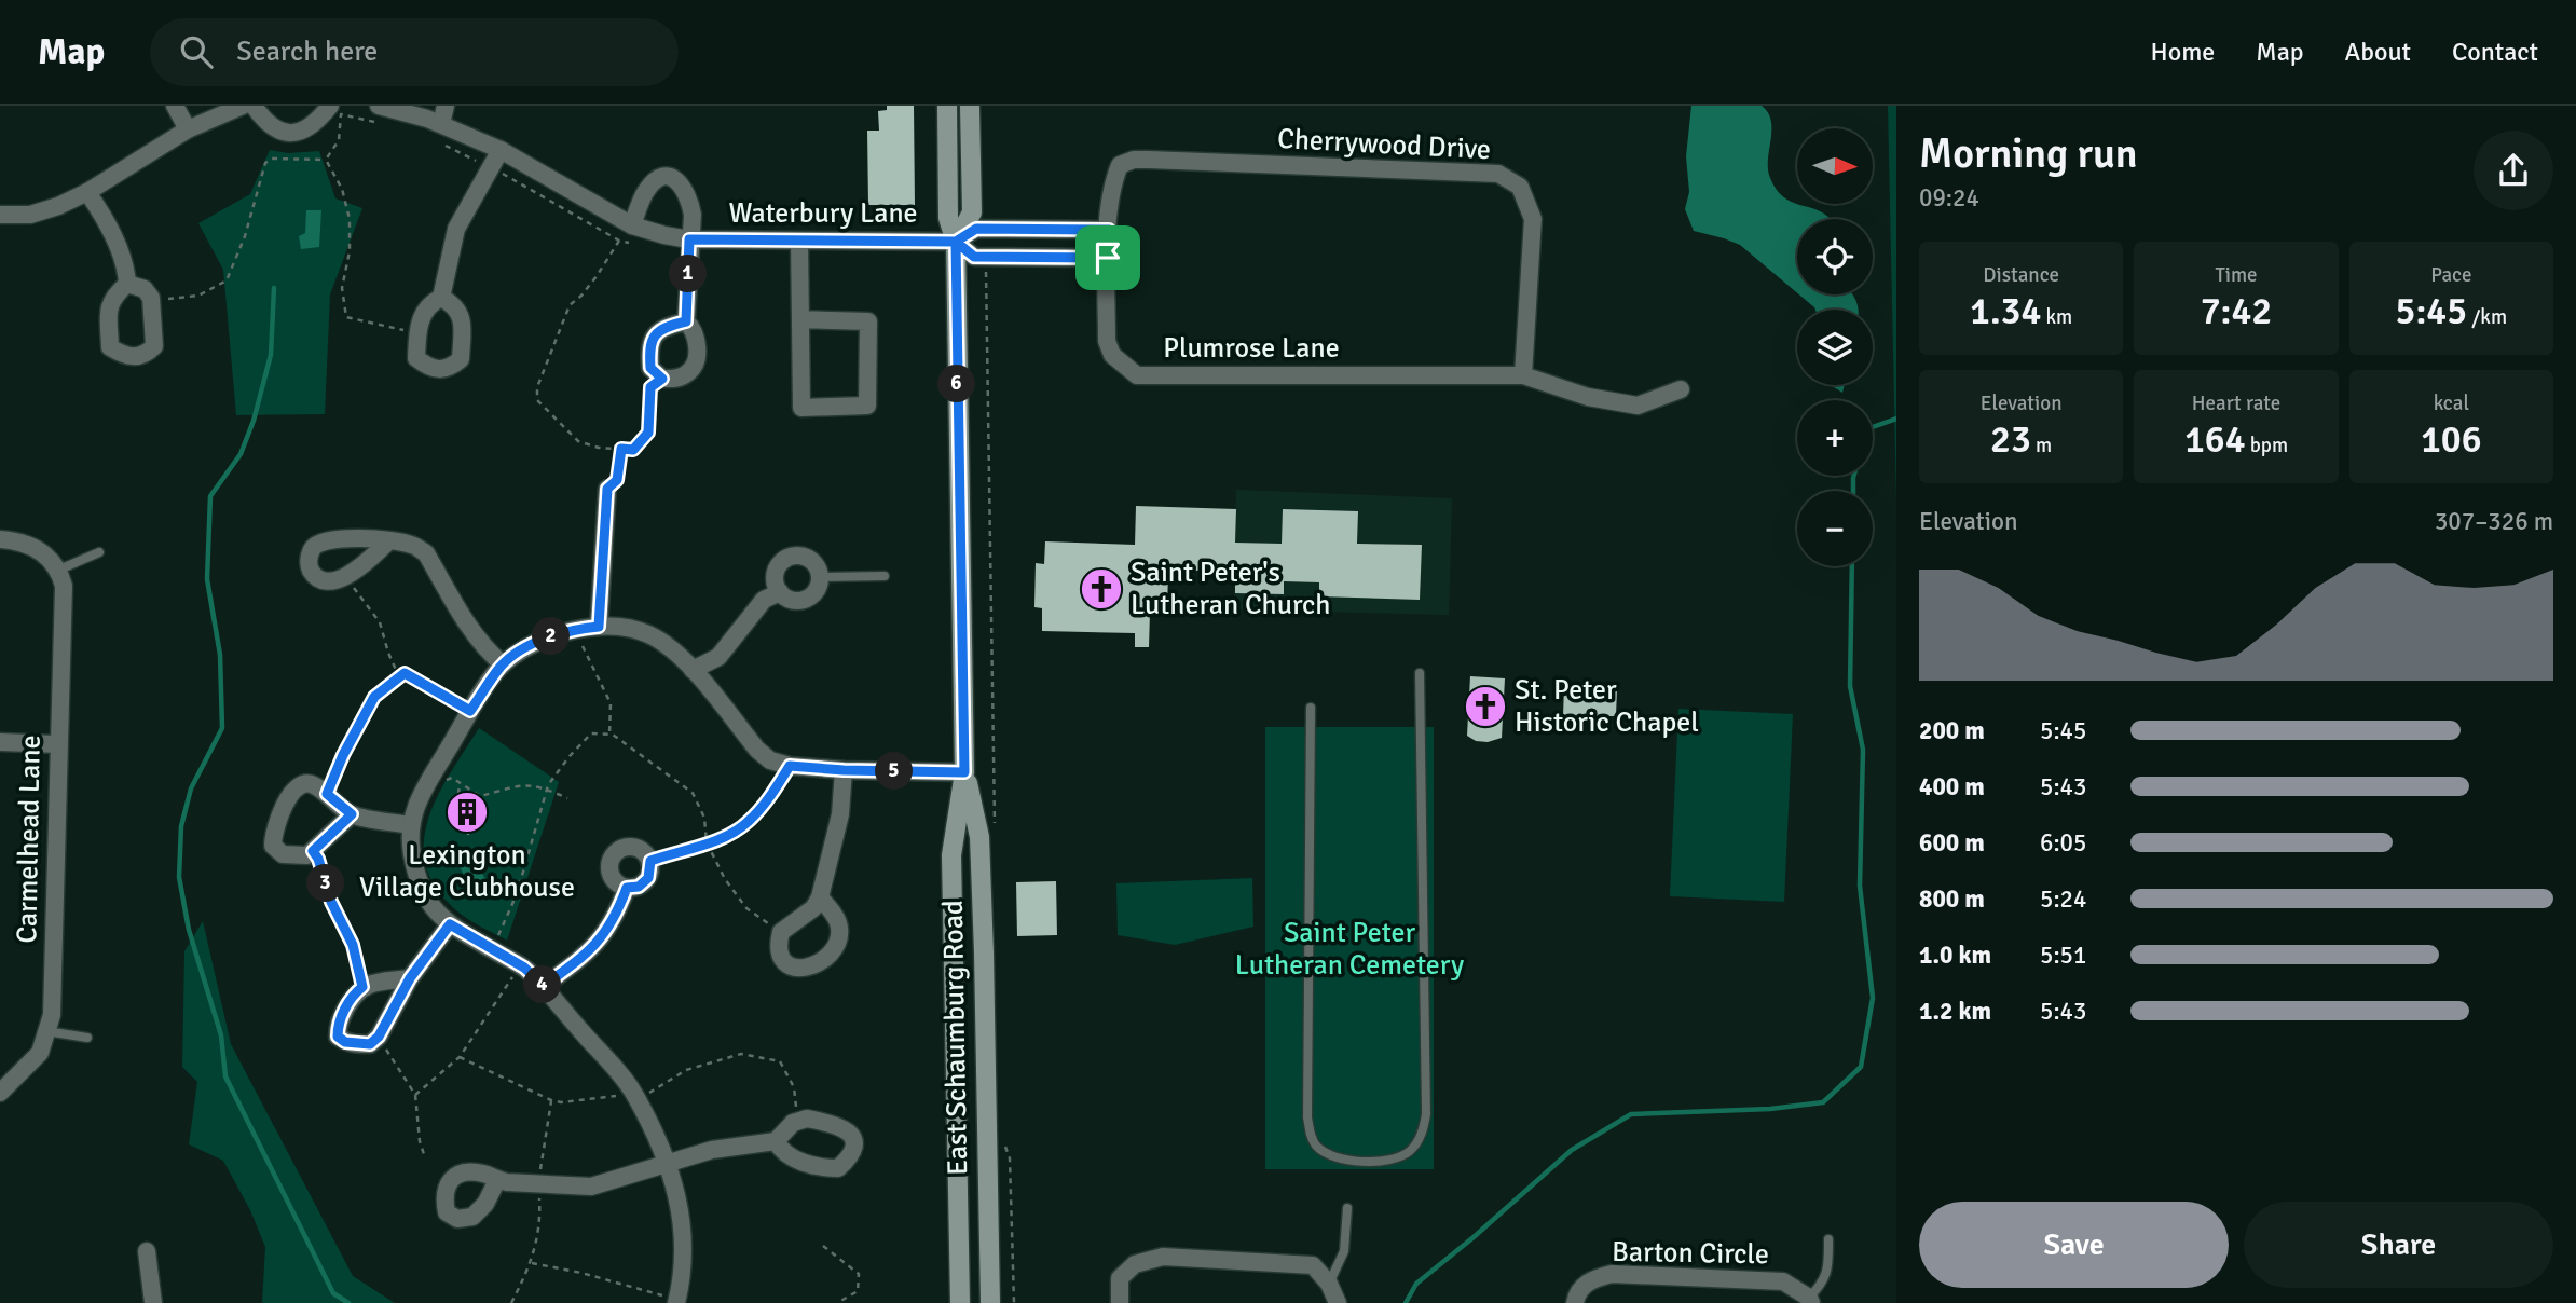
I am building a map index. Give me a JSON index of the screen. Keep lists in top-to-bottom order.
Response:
{
  "streets": {
    "main road": ["East Schaumburg Road"],
    "street": [
      "Cherrywood Drive",
      "Waterbury Lane",
      "Plumrose Lane",
      "Carmelhead Lane",
      "Barton Circle"
    ]
  },
  "crossings": [
    ["Cherrywood Drive", "Waterbury Lane"],
    ["Cherrywood Drive", "Plumrose Lane"],
    ["Waterbury Lane", "Plumrose Lane"],
    ["Waterbury Lane", "East Schaumburg Road"]
  ],
  "parks": ["Saint Peter Lutheran Cemetery"],
  "places": {
    "church": ["Saint Peter's Lutheran Church", "St. Peter Historic Chapel"],
    "building": ["Lexington Village Clubhouse"]
  },
  "north": "right",
  "page": {
    "header": "Map",
    "search": "Search here",
    "nav": [
      "Home",
      "Map",
      "About",
      "Contact"
    ],
    "heading": ["Morning run", "09:24"],
    "map_buttons": ["+", "−"],
    "stats": [
      ["Distance", "1.34 km"],
      ["Time", "7:42"],
      ["Pace", "5:45 /km"],
      ["Elevation", "23 m"],
      ["Heart rate", "164 bpm"],
      ["kcal", "106"]
    ],
    "pins": [
      "1",
      "6",
      "2",
      "5",
      "3",
      "4"
    ],
    "chart": ["Elevation", "307–326 m"],
    "list": [
      {
        "name": "200 m",
        "note": "5:45"
      },
      {
        "name": "400 m",
        "note": "5:43"
      },
      {
        "name": "600 m",
        "note": "6:05"
      },
      {
        "name": "800 m",
        "note": "5:24"
      },
      {
        "name": "1.0 km",
        "note": "5:51"
      },
      {
        "name": "1.2 km",
        "note": "5:43"
      }
    ],
    "buttons": ["Save", "Share"]
  }
}
